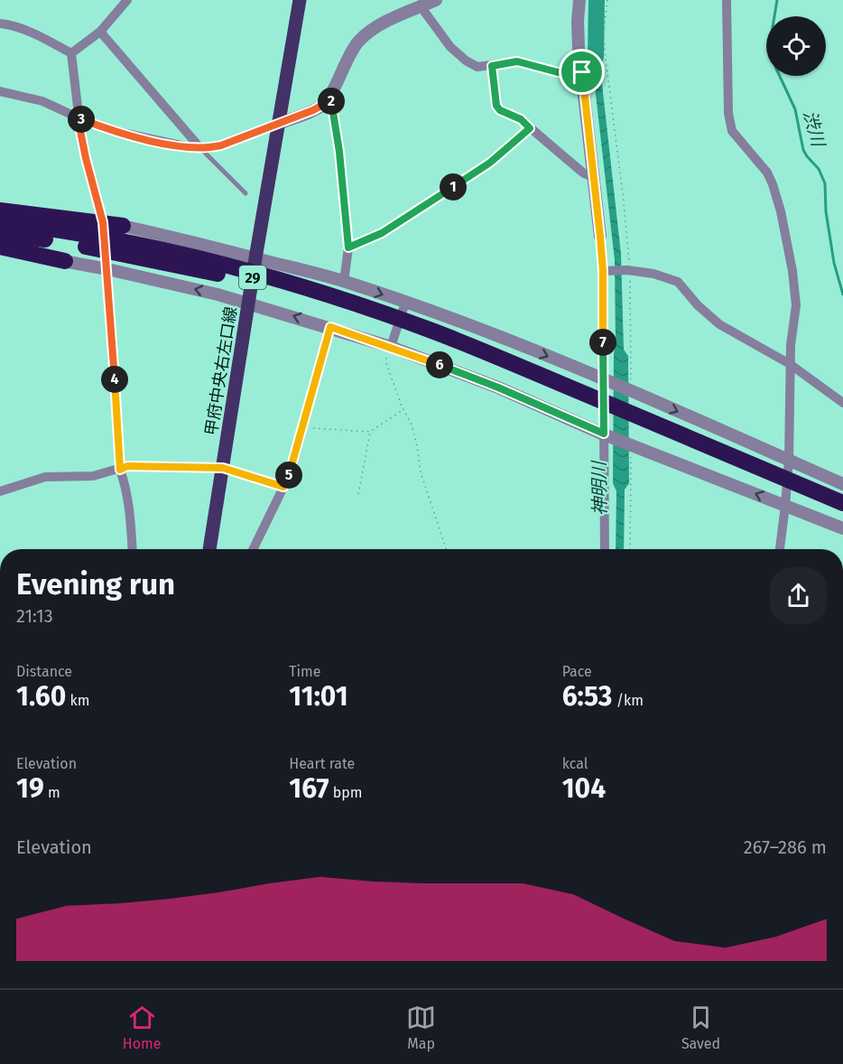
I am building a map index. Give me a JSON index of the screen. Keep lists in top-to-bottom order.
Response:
{
  "streets": {
    "highway": ["29"],
    "main road": ["甲府中央右左口線"]
  },
  "water": ["渋川", "神明川"],
  "page": {
    "pins": [
      "2",
      "3",
      "1",
      "7",
      "6",
      "4",
      "5"
    ],
    "heading": ["Evening run", "21:13"],
    "stats": [
      ["Distance", "1.60 km"],
      ["Time", "11:01"],
      ["Pace", "6:53 /km"],
      ["Elevation", "19 m"],
      ["Heart rate", "167 bpm"],
      ["kcal", "104"]
    ],
    "chart": ["Elevation", "267–286 m"],
    "tabs": ["Home", "Map", "Saved"]
  }
}
